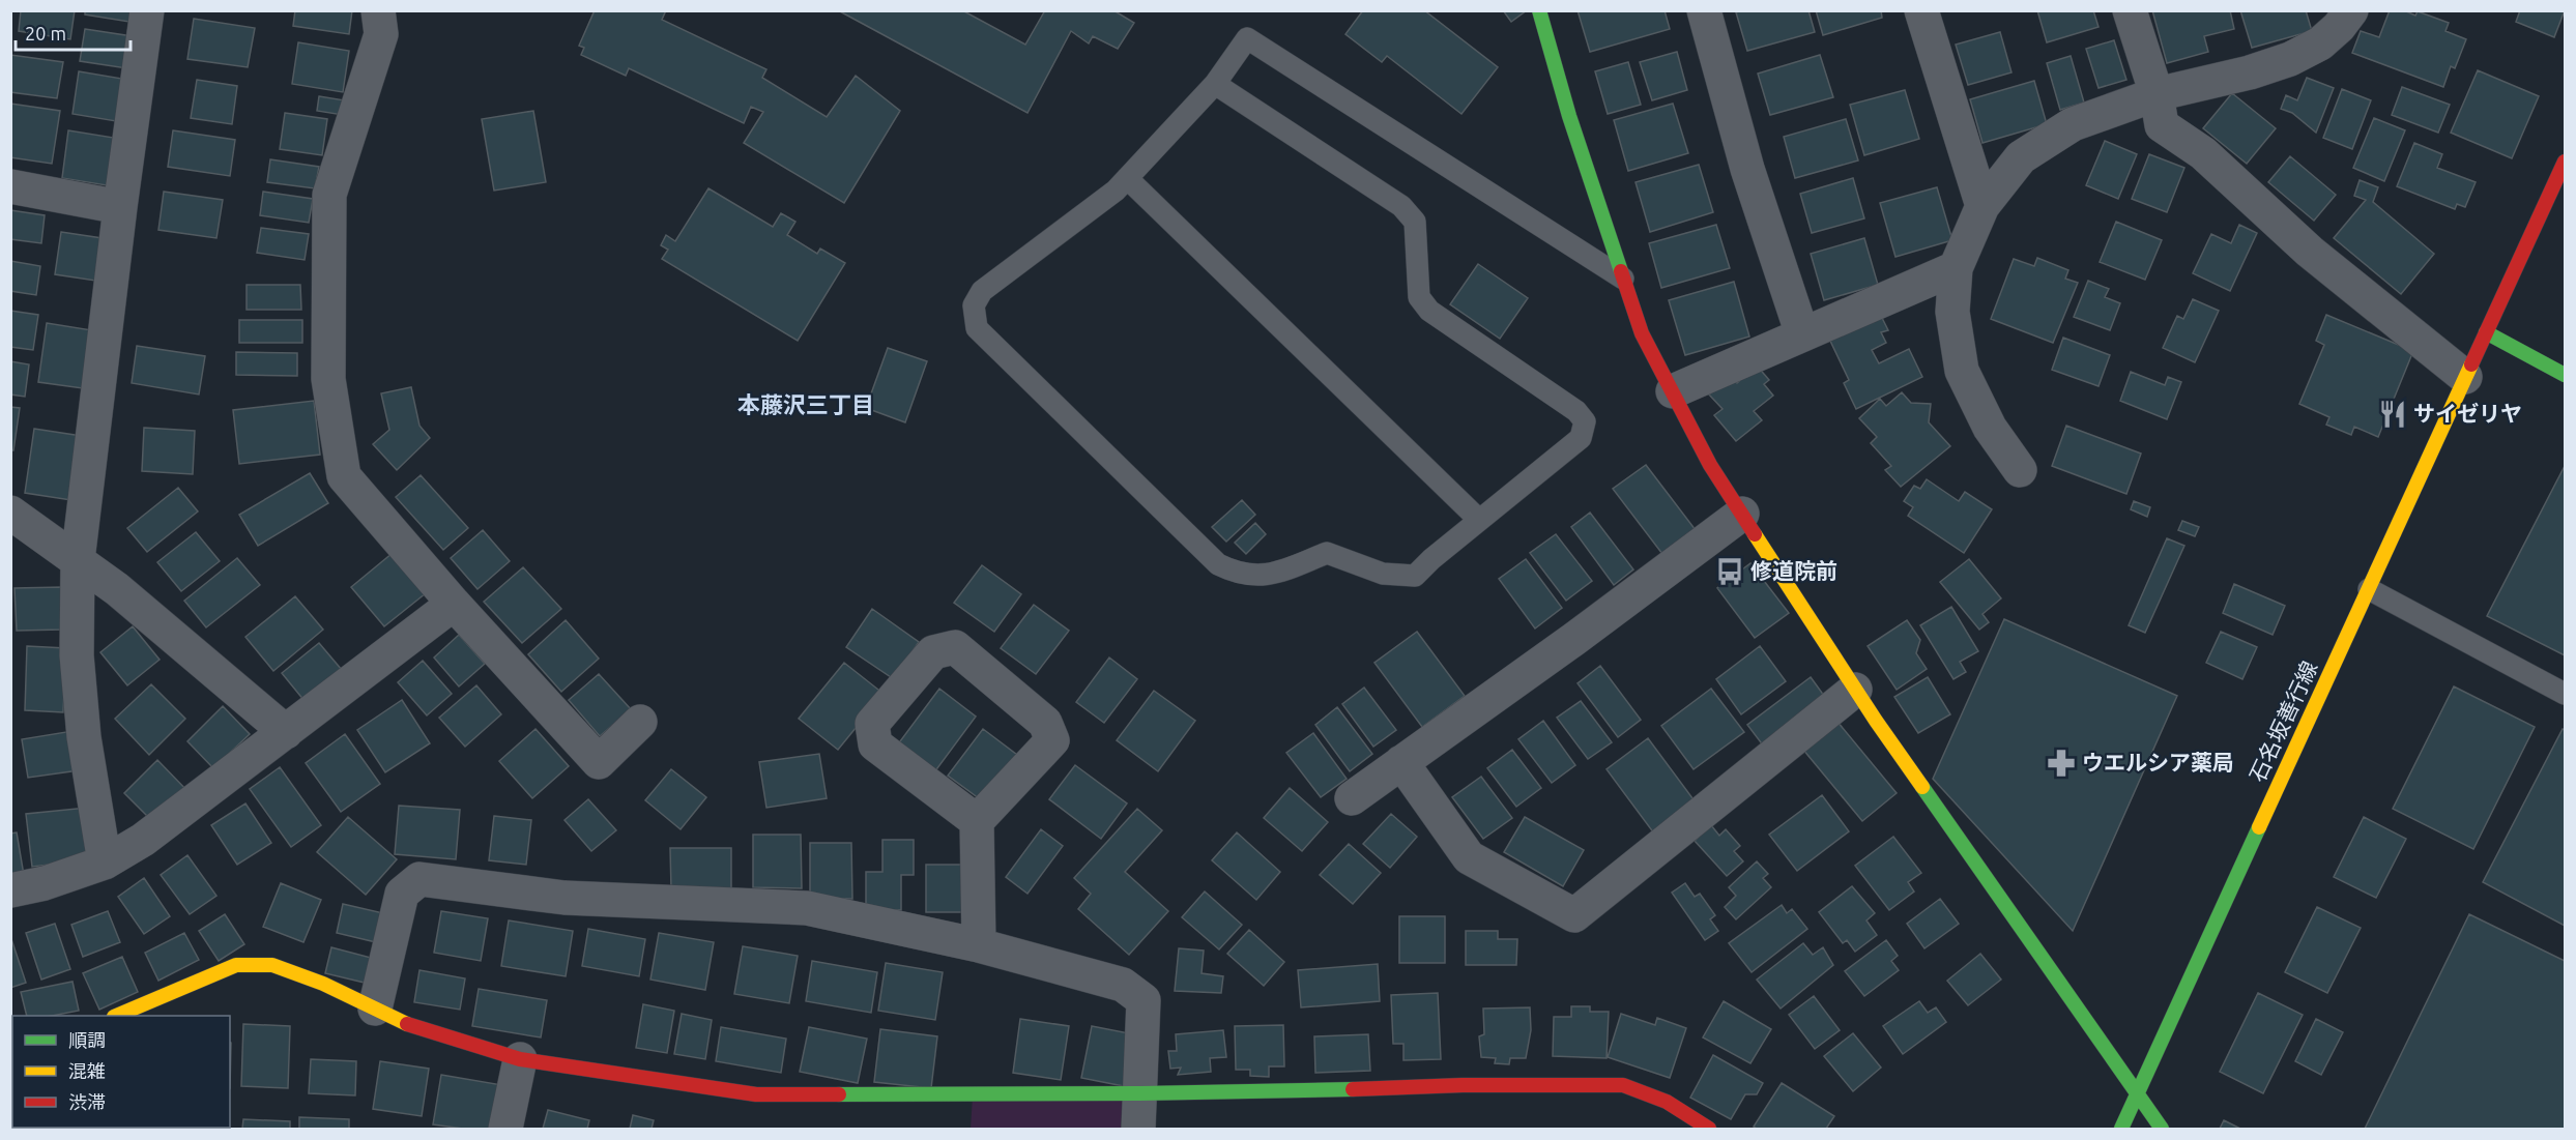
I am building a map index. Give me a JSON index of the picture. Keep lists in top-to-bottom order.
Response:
{
  "streets": {
    "street": ["石名坂善行線"]
  },
  "districts": ["本藤沢三丁目"],
  "places": {
    "restaurant": ["サイゼリヤ"],
    "bus stop": ["修道院前"],
    "pharmacy": ["ウエルシア薬局"]
  },
  "legend": ["順調", "混雑", "渋滞"],
  "scale_bar": "20 m"
}
